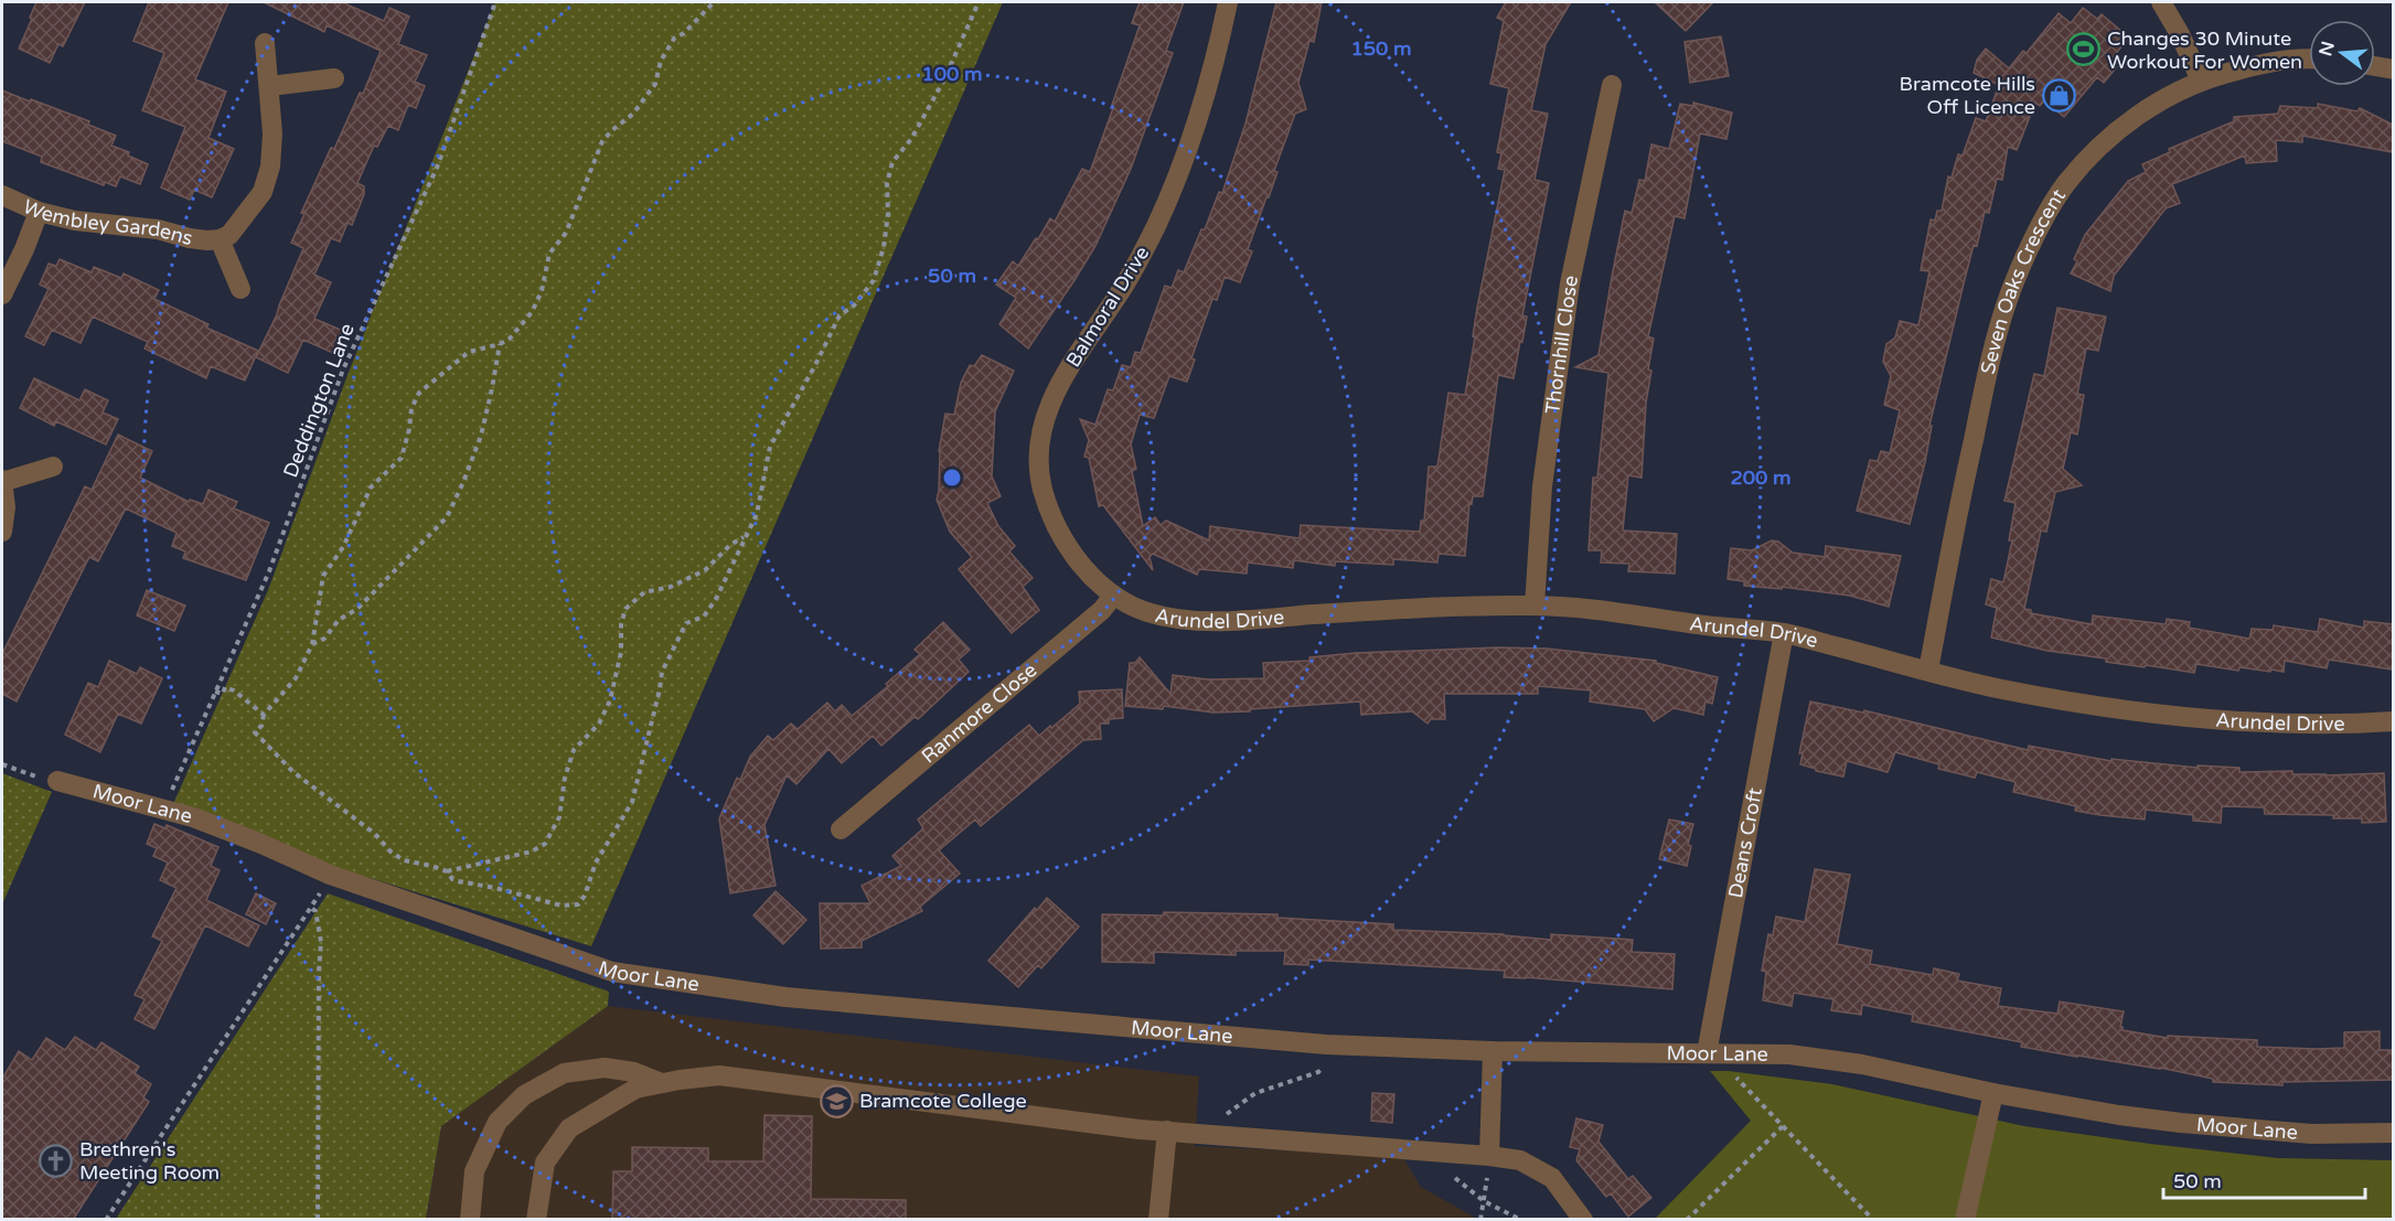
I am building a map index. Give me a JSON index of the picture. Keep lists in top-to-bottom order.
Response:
{
  "streets": {
    "street": [
      "Wembley Gardens",
      "Seven Oaks Crescent",
      "Balmoral Drive",
      "Thornhill Close",
      "Arundel Drive",
      "Ranmore Close",
      "Moor Lane",
      "Deans Croft"
    ],
    "path": ["Deddington Lane"]
  },
  "crossings": [
    ["Seven Oaks Crescent", "Arundel Drive"],
    ["Balmoral Drive", "Arundel Drive"],
    ["Balmoral Drive", "Ranmore Close"],
    ["Thornhill Close", "Arundel Drive"],
    ["Deddington Lane", "Moor Lane"],
    ["Arundel Drive", "Ranmore Close"],
    ["Arundel Drive", "Deans Croft"],
    ["Moor Lane", "Deans Croft"]
  ],
  "places": {
    "sports": ["Changes 30 Minute Workout For Women"],
    "shop": ["Bramcote Hills Off Licence"],
    "school or university": ["Bramcote College"],
    "church": ["Brethren's Meeting Room"]
  },
  "scale_bar": "50 m",
  "north": "left",
  "rings": [
    "150 m",
    "100 m",
    "50 m",
    "200 m"
  ]
}
